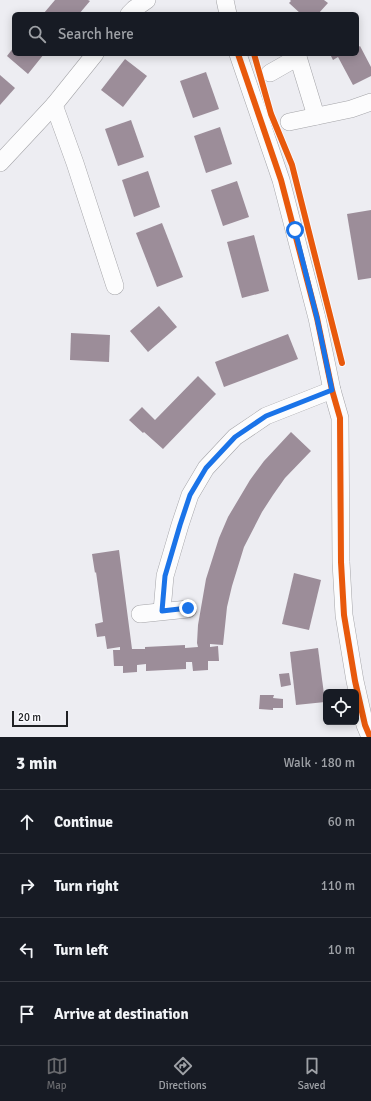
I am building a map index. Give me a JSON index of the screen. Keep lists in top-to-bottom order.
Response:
{
  "scale_bar": "20 m",
  "page": {
    "search": "Search here",
    "scale": "20 m",
    "heading": ["3 min", "Walk · 180 m"],
    "list": [
      ["Continue", "60 m"],
      ["Turn right", "110 m"],
      ["Turn left", "10 m"],
      "Arrive at destination"
    ],
    "nav": ["Map", "Directions", "Saved"]
  }
}
